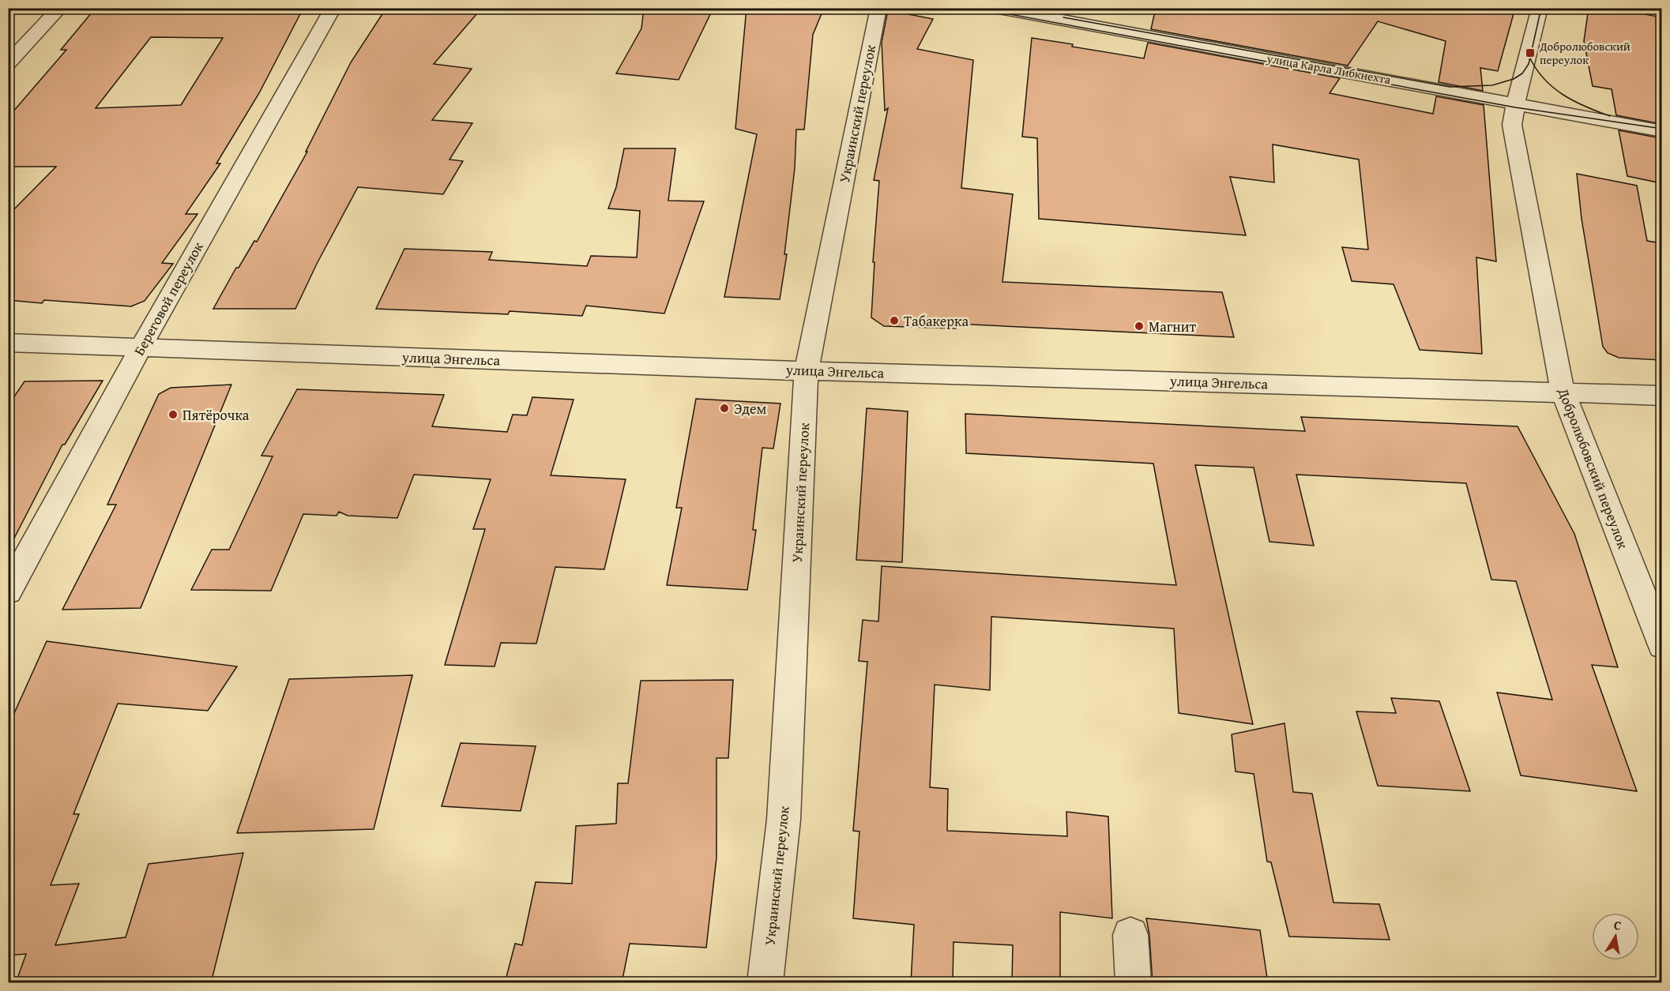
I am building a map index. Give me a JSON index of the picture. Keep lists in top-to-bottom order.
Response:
{
  "streets": {
    "street": [
      "улица Карла Либкнехта",
      "Украинский переулок",
      "Береговой переулок",
      "улица Энгельса",
      "Добролюбовский переулок"
    ]
  },
  "crossings": [
    ["улица Карла Либкнехта", "Добролюбовский переулок"],
    ["Украинский переулок", "улица Энгельса"],
    ["Береговой переулок", "улица Энгельса"],
    ["улица Энгельса", "Добролюбовский переулок"]
  ],
  "places": {
    "transit": ["Добролюбовский переулок"],
    "other": [
      "Табакерка",
      "Магнит",
      "Эдем",
      "Пятёрочка"
    ]
  },
  "north": "top"
}
